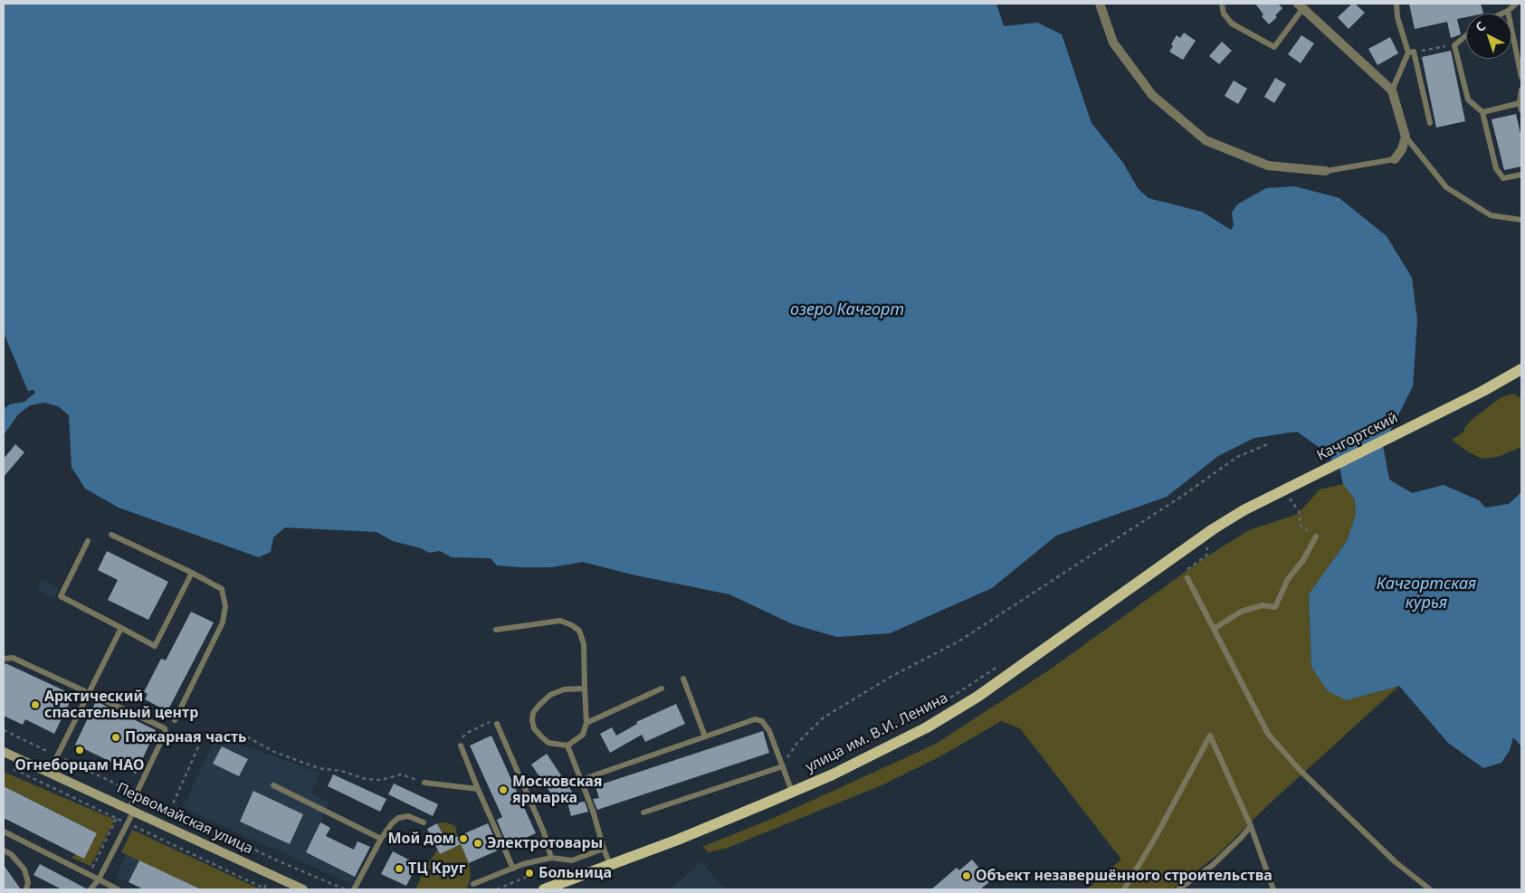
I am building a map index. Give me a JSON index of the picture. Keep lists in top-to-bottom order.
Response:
{
  "streets": {
    "main road": ["Качгортский", "улица им. В.И. Ленина", "Первомайская улица"]
  },
  "crossings": [
    ["Качгортский", "улица им. В.И. Ленина"]
  ],
  "water": ["озеро Качгорт", "Качгортская курья"],
  "places": [
    "Арктический спасательный центр",
    "Пожарная часть",
    "Огнеборцам НАО",
    "Московская ярмарка",
    "Мой дом",
    "Электротовары",
    "ТЦ Круг",
    "Больница",
    "Объект незавершённого строительства"
  ],
  "north": "top left"
}
